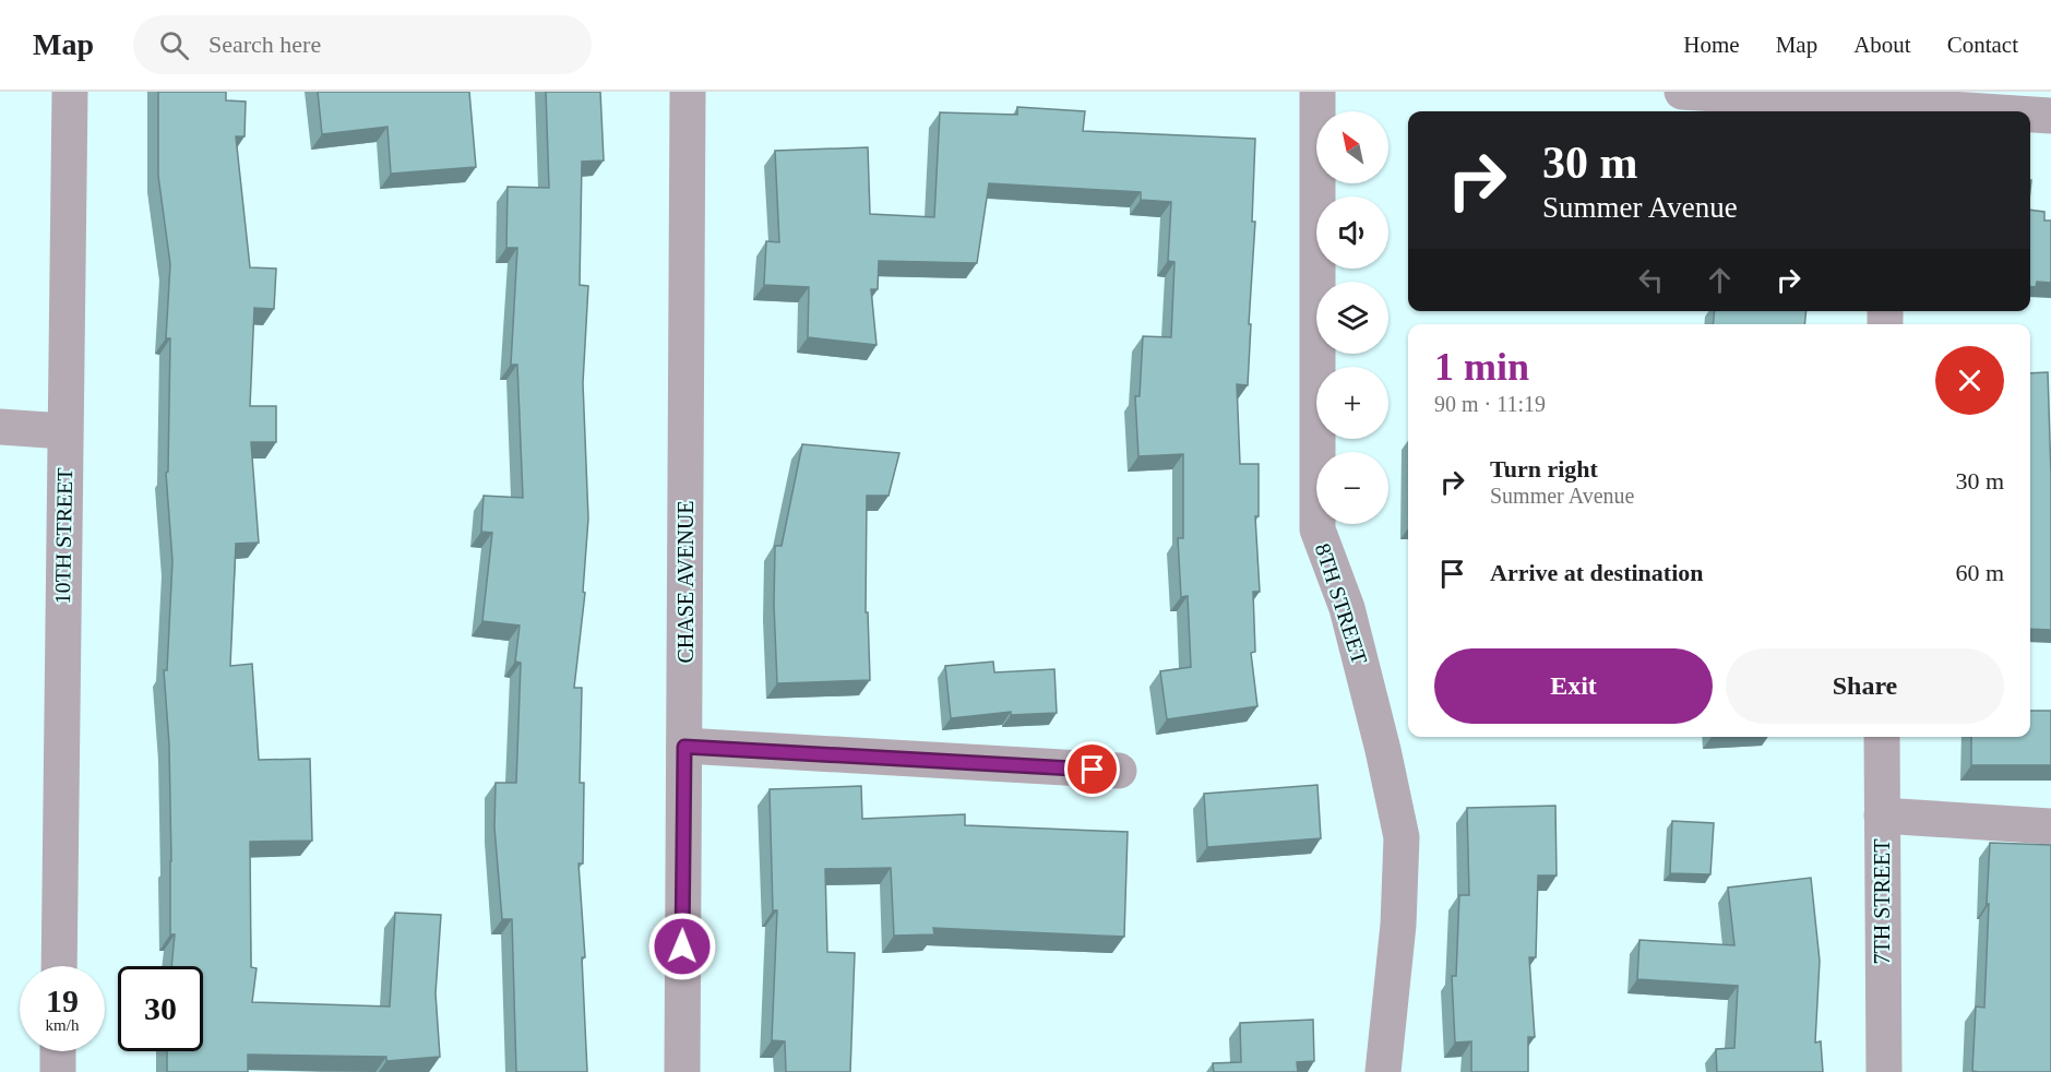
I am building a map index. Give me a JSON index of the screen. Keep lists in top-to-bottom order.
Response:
{
  "streets": {
    "street": [
      "10TH STREET",
      "CHASE AVENUE",
      "8TH STREET",
      "7TH STREET"
    ]
  },
  "north": "top left",
  "page": {
    "header": "Map",
    "search": "Search here",
    "nav": [
      "Home",
      "Map",
      "About",
      "Contact"
    ],
    "map_buttons": ["+", "−"],
    "turn": ["30 m", "Summer Avenue"],
    "heading": ["1 min", "90 m · 11:19"],
    "list": [
      {
        "name": "Turn right",
        "note": "Summer Avenue",
        "value": "30 m"
      },
      {
        "name": "Arrive at destination",
        "value": "60 m"
      }
    ],
    "buttons": ["Exit", "Share"],
    "speed": "19 km/h",
    "limit": "30"
  }
}
